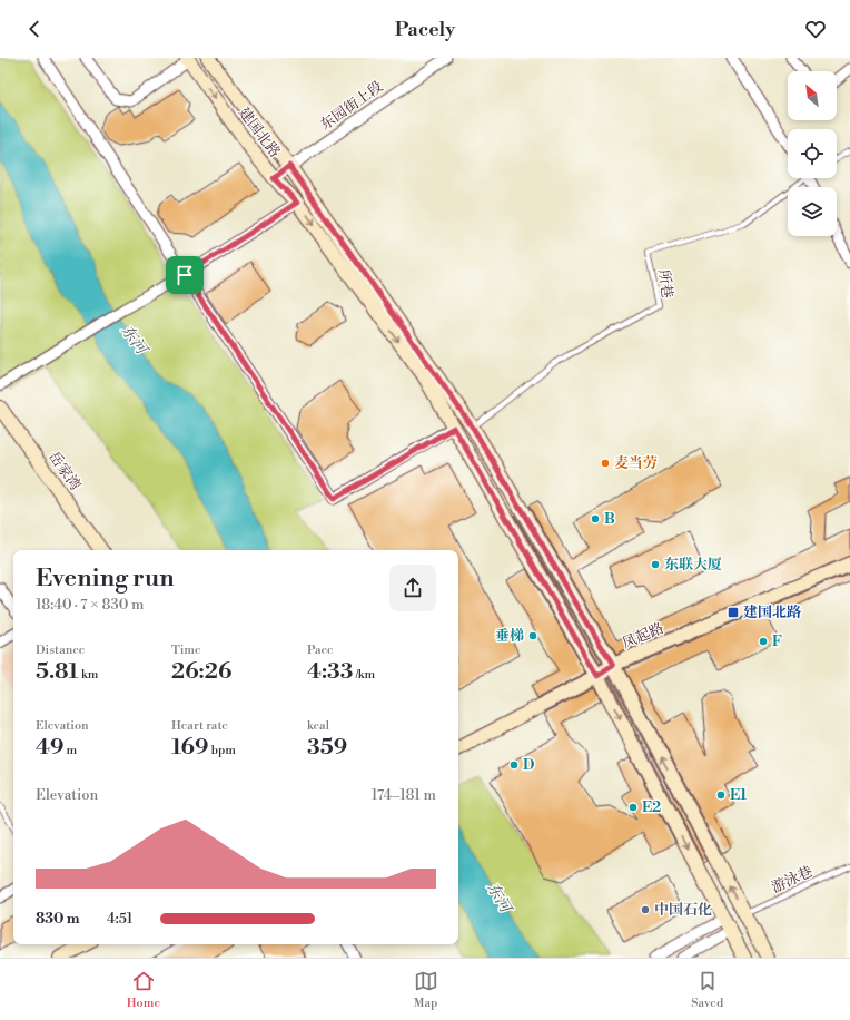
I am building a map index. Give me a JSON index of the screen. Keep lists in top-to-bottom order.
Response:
{
  "streets": {
    "main road": ["建国北路", "岳家湾", "凤起路"],
    "street": ["东园街上段"],
    "lane": ["所巷", "游泳巷"]
  },
  "crossings": [
    ["东园街上段", "建国北路"],
    ["建国北路", "所巷"],
    ["建国北路", "凤起路"],
    ["建国北路", "游泳巷"]
  ],
  "water": ["东河"],
  "places": {
    "other": [
      "麦当劳",
      "B",
      "东联大厦",
      "垂梯",
      "F",
      "D",
      "E1",
      "E2",
      "中国石化"
    ],
    "transit": ["建国北路"]
  },
  "north": "top left",
  "page": {
    "header": "Pacely",
    "heading": ["Evening run", "18:40 · 7 × 830 m"],
    "stats": [
      ["Distance", "5.81 km"],
      ["Time", "26:26"],
      ["Pace", "4:33 /km"],
      ["Elevation", "49 m"],
      ["Heart rate", "169 bpm"],
      ["kcal", "359"]
    ],
    "chart": ["Elevation", "174–181 m"],
    "list": [
      {
        "name": "830 m",
        "note": "4:51"
      }
    ],
    "tabs": ["Home", "Map", "Saved"]
  }
}
